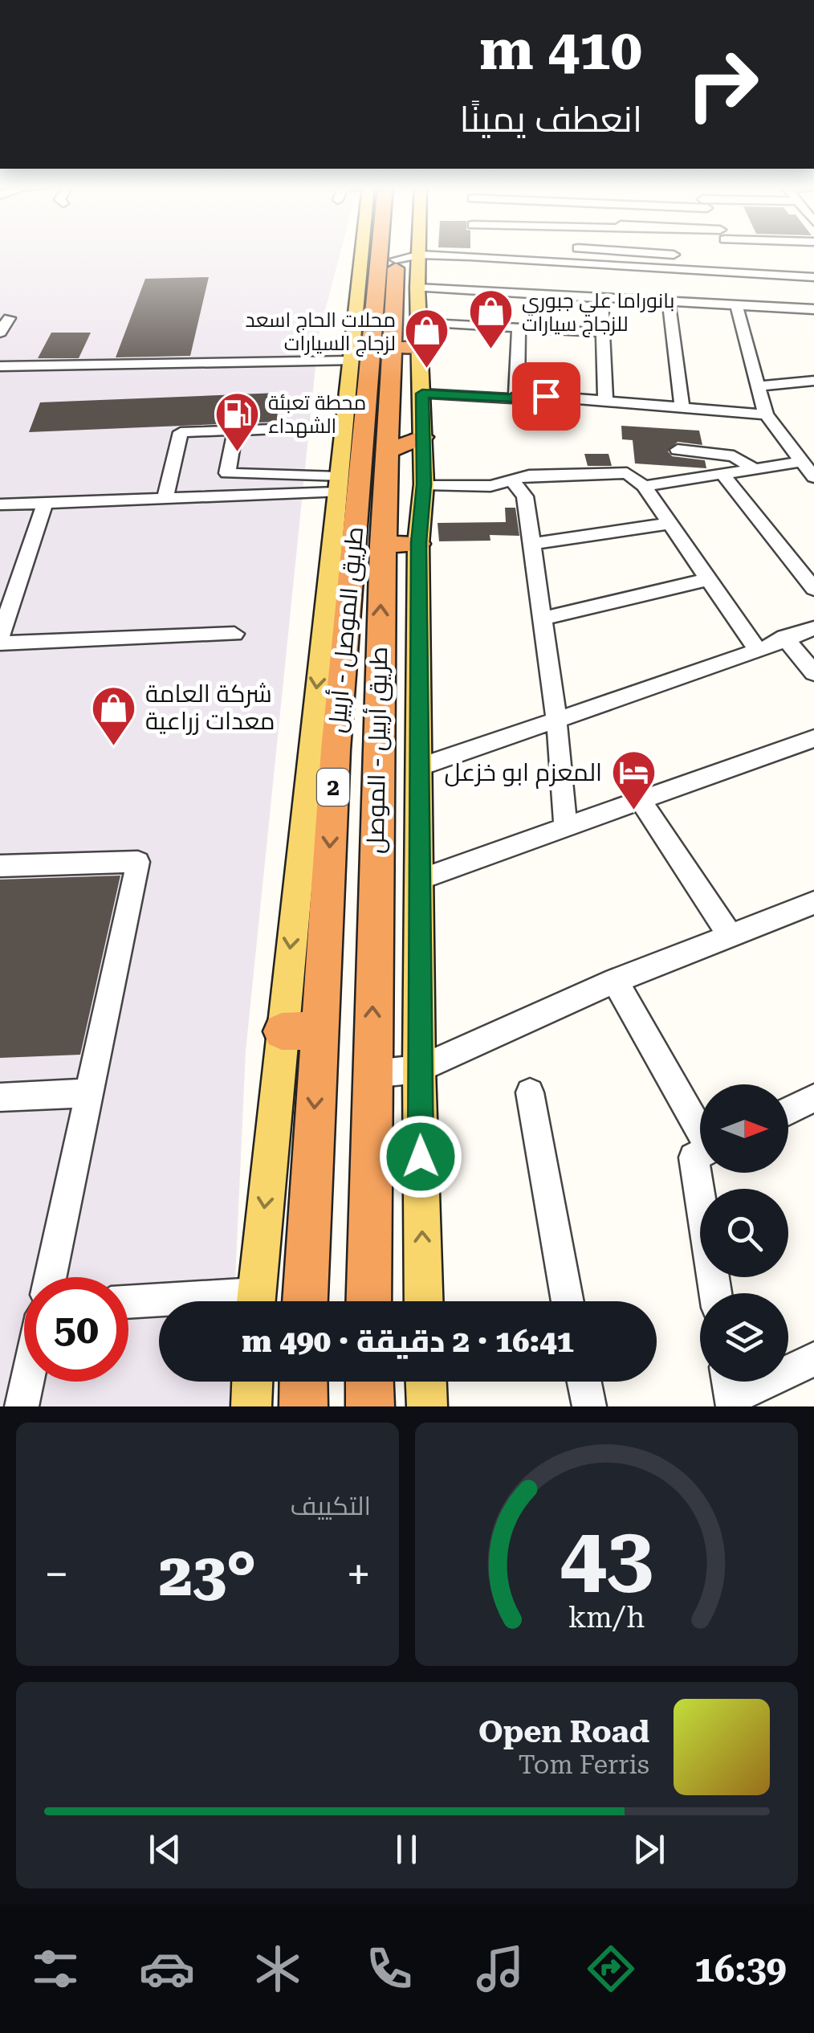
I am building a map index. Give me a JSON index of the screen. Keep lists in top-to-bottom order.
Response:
{
  "streets": {
    "highway": ["طريق الموصل - أربيل", "طريق أربيل - الموصل", "2"]
  },
  "crossings": [
    ["طريق الموصل - أربيل", "طريق أربيل - الموصل"],
    ["طريق أربيل - الموصل", "2"]
  ],
  "one_way": ["طريق الموصل - أربيل", "طريق أربيل - الموصل"],
  "places": {
    "shop": ["بانوراما علي جبوري للزجاج سيارات", "محلات الحاج اسعد لزجاج السيارات", "شركة العامة معدات زراعية"],
    "fuel station": ["محطة تعبئة الشهداء"],
    "hotel": ["المعزم ابو خزعل"]
  },
  "north": "right",
  "page": {
    "turn": ["410 m", "انعطف يمينًا"],
    "limit": "50",
    "trip": "16:41 · 2 دقيقة · 490 m",
    "tile": "التكييف",
    "heat": ["−", "23°", "+"],
    "song": ["Open Road", "Tom Ferris"],
    "tabs": "16:39",
    "gauge": ["43", "km/h"]
  }
}
